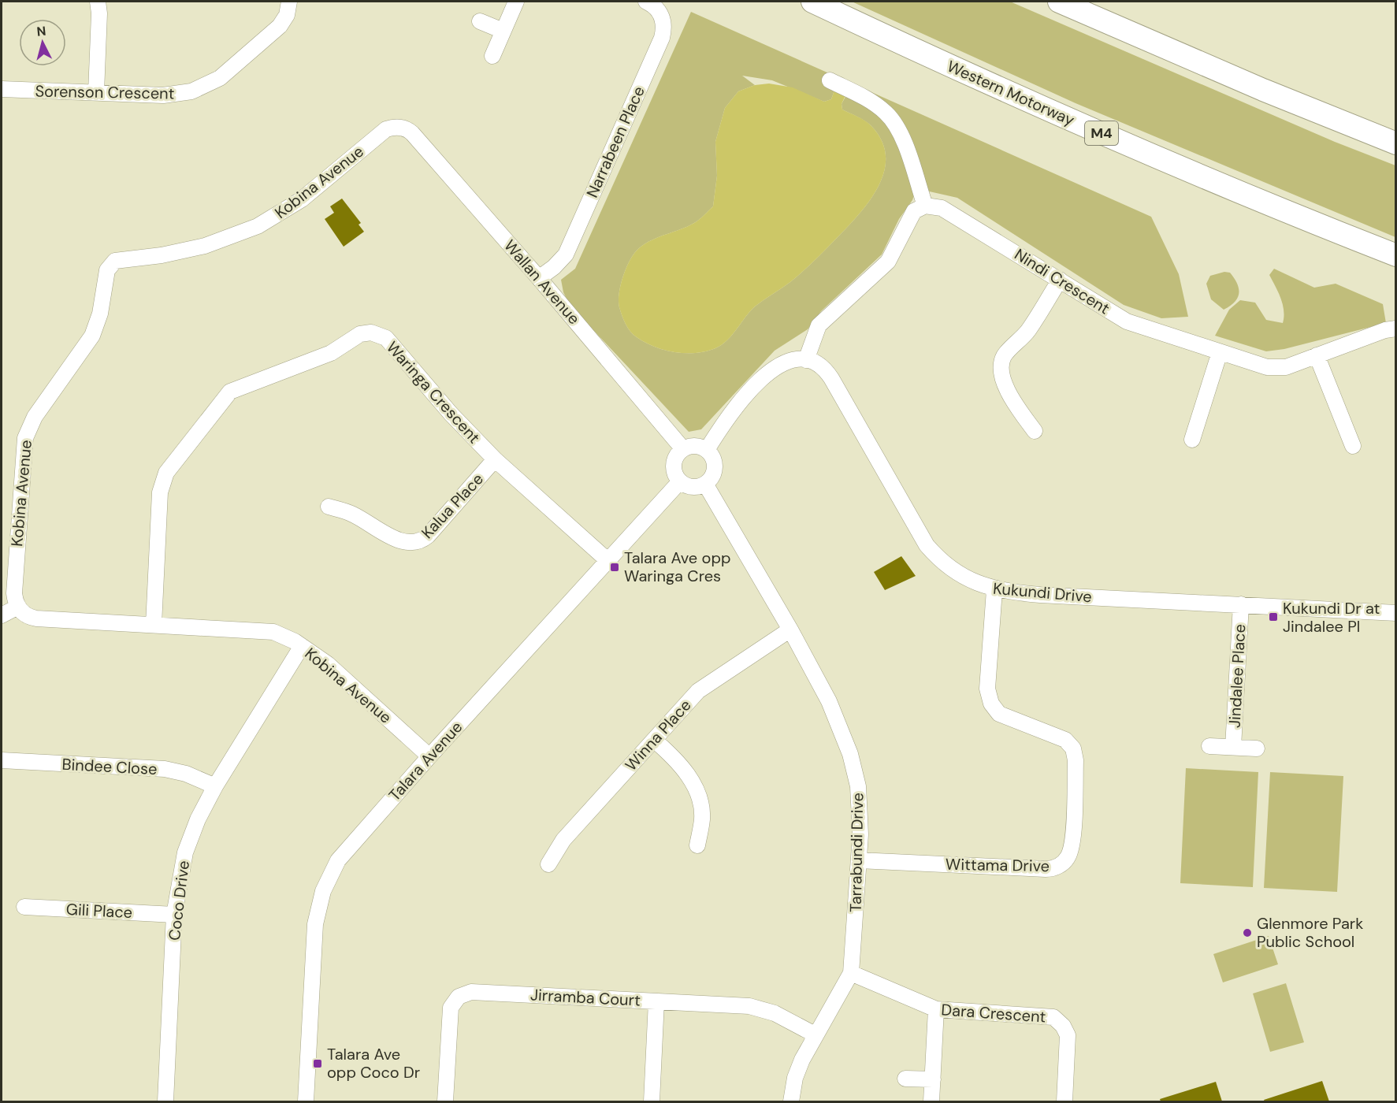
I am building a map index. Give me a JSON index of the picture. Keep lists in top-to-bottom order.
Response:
{
  "streets": {
    "highway": ["Western Motorway", "M4"],
    "street": [
      "Sorenson Crescent",
      "Narrabeen Place",
      "Kobina Avenue",
      "Nindi Crescent",
      "Wallan Avenue",
      "Waringa Crescent",
      "Kalua Place",
      "Kukundi Drive",
      "Jindalee Place",
      "Winna Place",
      "Talara Avenue",
      "Bindee Close",
      "Tarrabundi Drive",
      "Wittama Drive",
      "Coco Drive",
      "Gili Place",
      "Jirramba Court",
      "Dara Crescent"
    ]
  },
  "crossings": [
    ["Narrabeen Place", "Wallan Avenue"],
    ["Kobina Avenue", "Wallan Avenue"],
    ["Kobina Avenue", "Waringa Crescent"],
    ["Kobina Avenue", "Talara Avenue"],
    ["Kobina Avenue", "Coco Drive"],
    ["Wallan Avenue", "Talara Avenue"],
    ["Wallan Avenue", "Tarrabundi Drive"],
    ["Waringa Crescent", "Kalua Place"],
    ["Waringa Crescent", "Talara Avenue"],
    ["Kukundi Drive", "Jindalee Place"],
    ["Kukundi Drive", "Wittama Drive"],
    ["Winna Place", "Tarrabundi Drive"],
    ["Talara Avenue", "Tarrabundi Drive"],
    ["Bindee Close", "Coco Drive"],
    ["Tarrabundi Drive", "Wittama Drive"],
    ["Tarrabundi Drive", "Jirramba Court"],
    ["Tarrabundi Drive", "Dara Crescent"],
    ["Coco Drive", "Gili Place"]
  ],
  "places": {
    "transit": ["Talara Ave opp Waringa Cres", "Kukundi Dr at Jindalee Pl", "Talara Ave opp Coco Dr"],
    "other": ["Glenmore Park Public School"]
  },
  "north": "top"
}
